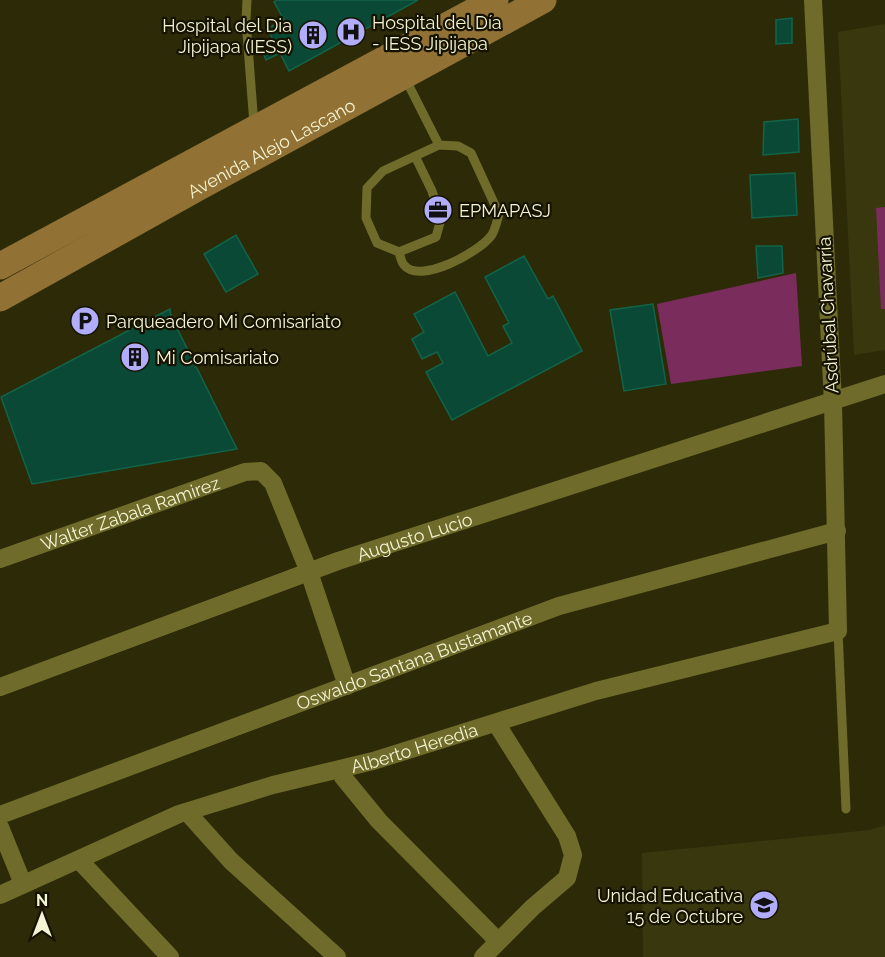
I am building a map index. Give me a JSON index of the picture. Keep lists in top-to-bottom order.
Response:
{
  "streets": {
    "main road": ["Avenida Alejo Lascano"],
    "street": [
      "Asdrúbal Chavarría",
      "Walter Zabala Ramirez",
      "Augusto Lucio",
      "Oswaldo Santana Bustamante",
      "Alberto Heredia"
    ]
  },
  "crossings": [
    ["Asdrúbal Chavarría", "Augusto Lucio"],
    ["Asdrúbal Chavarría", "Oswaldo Santana Bustamante"],
    ["Asdrúbal Chavarría", "Alberto Heredia"],
    ["Walter Zabala Ramirez", "Augusto Lucio"]
  ],
  "places": {
    "hospital": ["Hospital del Día - IESS Jipijapa"],
    "building": ["Hospital del Dia Jipijapa (IESS)", "Mi Comisariato"],
    "office": ["EPMAPASJ"],
    "parking": ["Parqueadero Mi Comisariato"],
    "school or university": ["Unidad Educativa 15 de Octubre"]
  },
  "north": "top"
}
